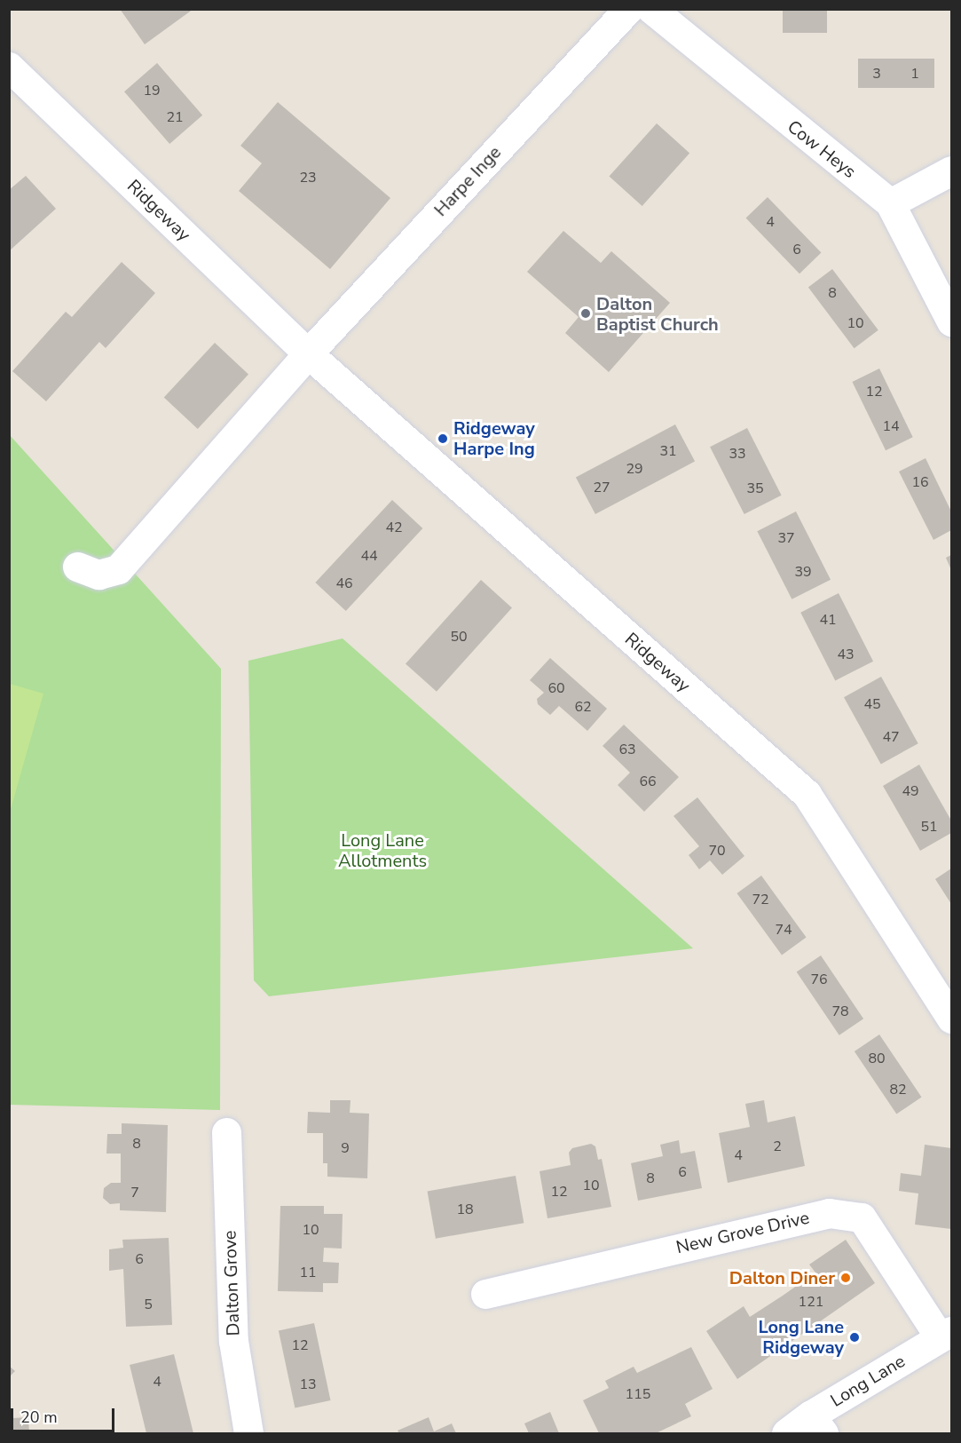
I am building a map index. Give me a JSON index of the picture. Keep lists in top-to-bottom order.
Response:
{
  "streets": {
    "street": [
      "Cow Heys",
      "Harpe Inge",
      "Ridgeway",
      "New Grove Drive",
      "Dalton Grove",
      "Long Lane"
    ]
  },
  "crossings": [
    ["Harpe Inge", "Ridgeway"],
    ["New Grove Drive", "Long Lane"]
  ],
  "parks": ["Long Lane Allotments"],
  "places": [
    "Dalton Baptist Church",
    "Ridgeway Harpe Ing",
    "Dalton Diner",
    "Long Lane Ridgeway"
  ],
  "house_numbers": [
    "3",
    "1",
    "19",
    "21",
    "23",
    "4",
    "6",
    "8",
    "10",
    "12",
    "14",
    "31",
    "33",
    "29",
    "16",
    "27",
    "35",
    "42",
    "37",
    "44",
    "39",
    "46",
    "41",
    "50",
    "43",
    "60",
    "45",
    "62",
    "47",
    "63",
    "66",
    "49",
    "51",
    "70",
    "72",
    "74",
    "76",
    "78",
    "80",
    "82",
    "8",
    "2",
    "9",
    "4",
    "6",
    "8",
    "10",
    "12",
    "7",
    "18",
    "10",
    "6",
    "11",
    "121",
    "5",
    "12",
    "4",
    "13",
    "115"
  ],
  "scale_bar": "20 m"
}
